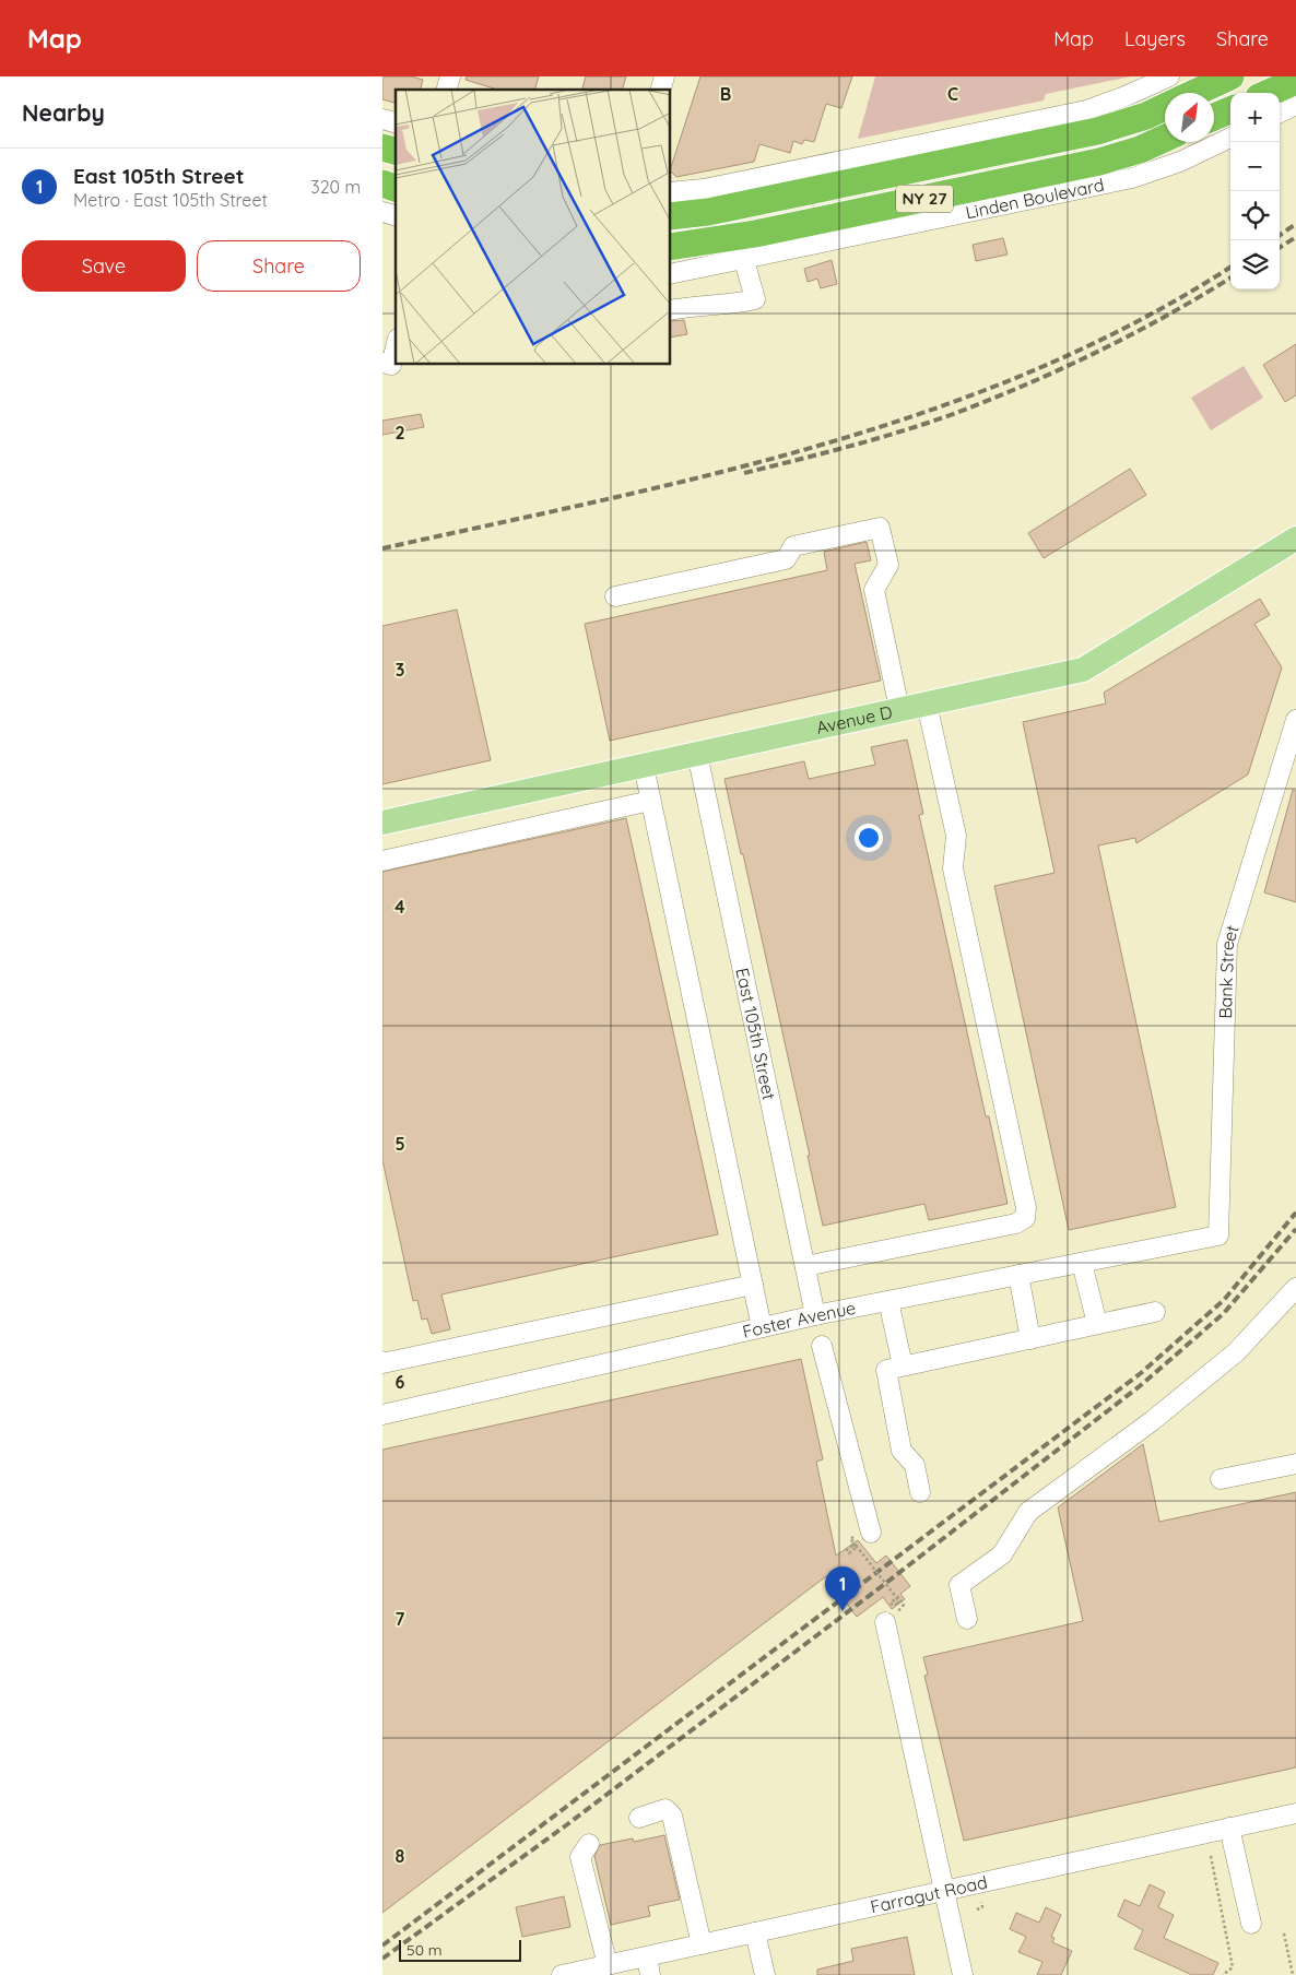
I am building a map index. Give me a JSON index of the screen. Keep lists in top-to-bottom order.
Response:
{
  "streets": {
    "highway": ["Linden Boulevard", "NY 27"],
    "main road": ["Avenue D"],
    "street": [
      "Bank Street",
      "East 105th Street",
      "Foster Avenue",
      "Farragut Road"
    ]
  },
  "crossings": [
    ["Avenue D", "East 105th Street"],
    ["Bank Street", "Foster Avenue"],
    ["East 105th Street", "Foster Avenue"]
  ],
  "scale_bar": "50 m",
  "north": "top right",
  "page": {
    "header": "Map",
    "nav": ["Map", "Layers", "Share"],
    "heading": "Nearby",
    "map_buttons": ["+", "−"],
    "list": [
      {
        "mark": "1",
        "name": "East 105th Street",
        "note": "Metro · East 105th Street",
        "value": "320 m"
      }
    ],
    "buttons": ["Save", "Share"],
    "pins": "1",
    "scale": "50 m"
  },
  "grid": {
    "columns": ["B", "C"],
    "rows": [
      "2",
      "3",
      "4",
      "5",
      "6",
      "7",
      "8"
    ]
  }
}
